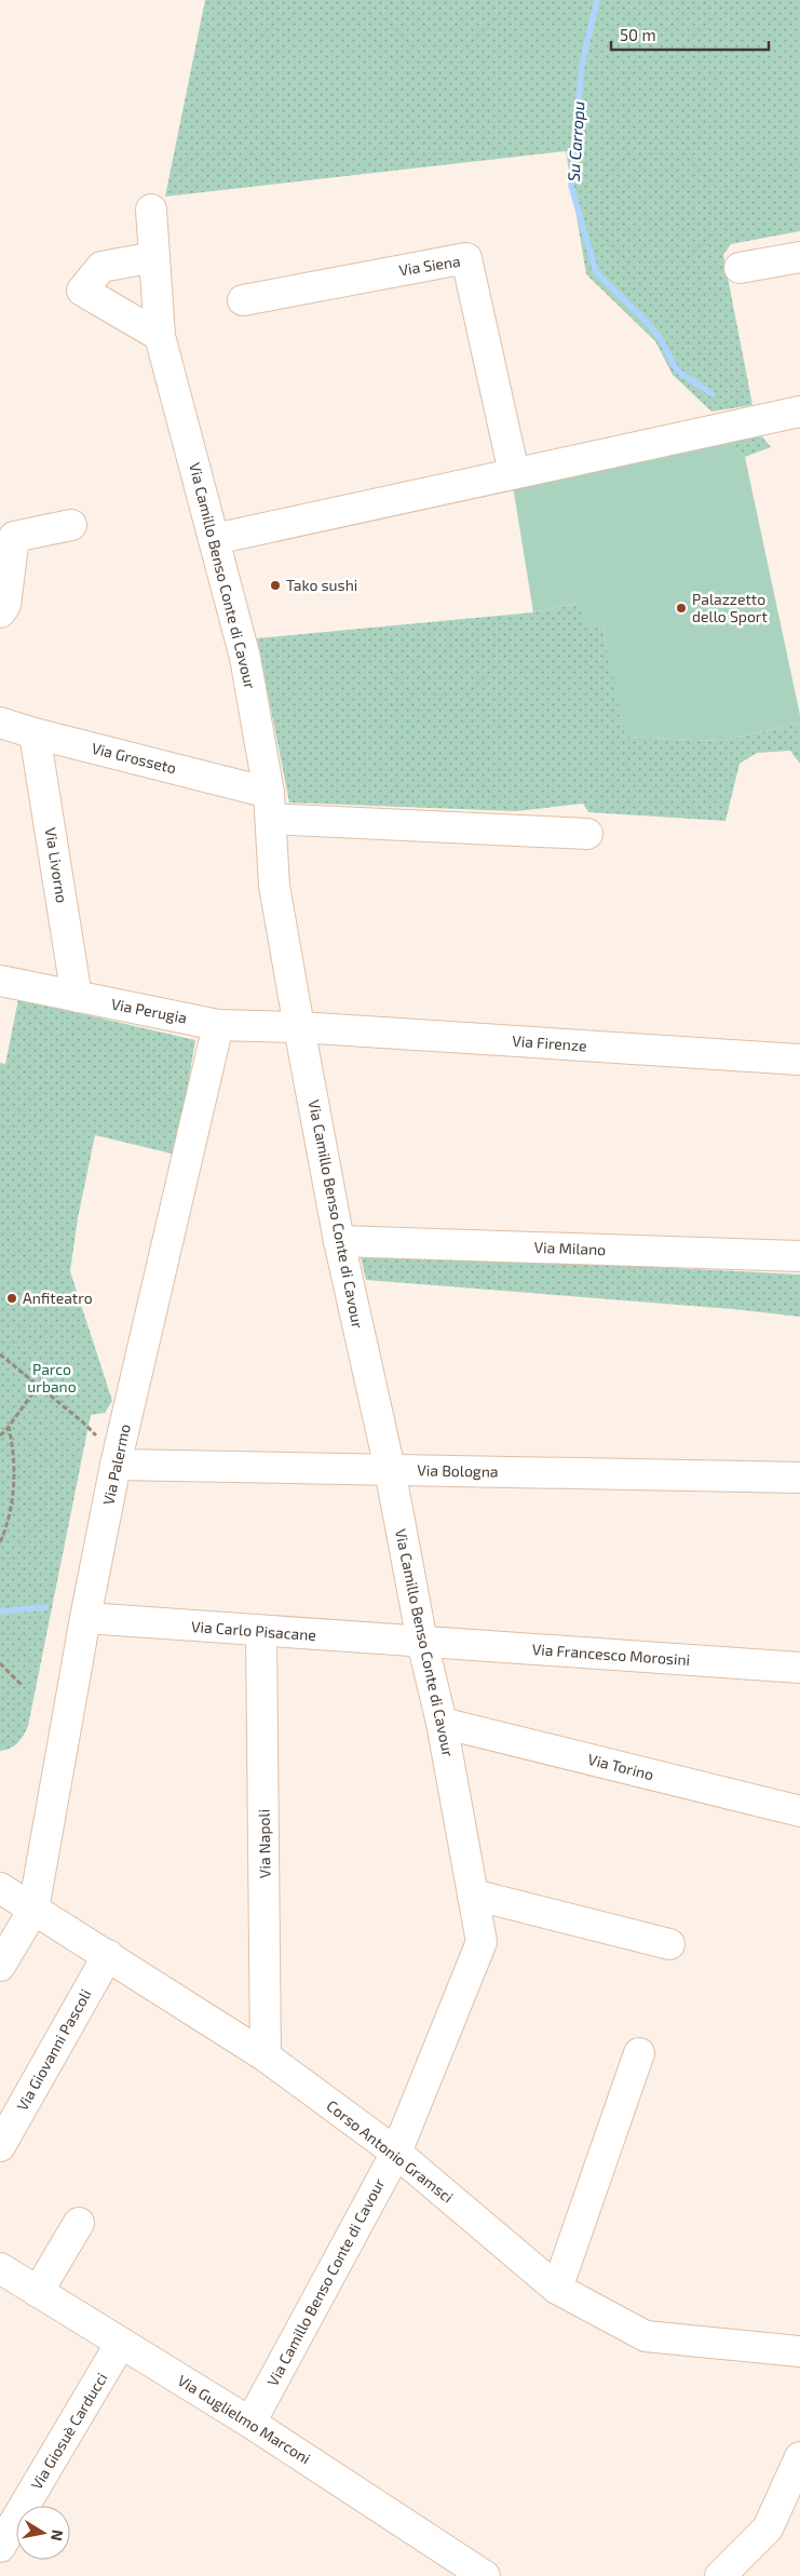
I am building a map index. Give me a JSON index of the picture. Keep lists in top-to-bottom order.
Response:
{
  "streets": {
    "street": [
      "Via Siena",
      "Via Camillo Benso Conte di Cavour",
      "Via Grosseto",
      "Via Livorno",
      "Via Perugia",
      "Via Firenze",
      "Via Milano",
      "Via Palermo",
      "Via Bologna",
      "Via Carlo Pisacane",
      "Via Francesco Morosini",
      "Via Torino",
      "Via Napoli",
      "Via Giovanni Pascoli",
      "Corso Antonio Gramsci",
      "Via Guglielmo Marconi",
      "Via Giosuè Carducci"
    ]
  },
  "crossings": [
    ["Via Camillo Benso Conte di Cavour", "Via Grosseto"],
    ["Via Camillo Benso Conte di Cavour", "Via Perugia"],
    ["Via Camillo Benso Conte di Cavour", "Via Firenze"],
    ["Via Camillo Benso Conte di Cavour", "Via Milano"],
    ["Via Camillo Benso Conte di Cavour", "Via Bologna"],
    ["Via Camillo Benso Conte di Cavour", "Via Carlo Pisacane"],
    ["Via Camillo Benso Conte di Cavour", "Via Francesco Morosini"],
    ["Via Camillo Benso Conte di Cavour", "Via Torino"],
    ["Via Camillo Benso Conte di Cavour", "Corso Antonio Gramsci"],
    ["Via Camillo Benso Conte di Cavour", "Via Guglielmo Marconi"],
    ["Via Grosseto", "Via Livorno"],
    ["Via Livorno", "Via Perugia"],
    ["Via Perugia", "Via Firenze"],
    ["Via Perugia", "Via Palermo"],
    ["Via Palermo", "Via Bologna"],
    ["Via Palermo", "Via Carlo Pisacane"],
    ["Via Palermo", "Corso Antonio Gramsci"],
    ["Via Carlo Pisacane", "Via Francesco Morosini"],
    ["Via Carlo Pisacane", "Via Napoli"],
    ["Via Napoli", "Corso Antonio Gramsci"],
    ["Via Giovanni Pascoli", "Corso Antonio Gramsci"],
    ["Via Guglielmo Marconi", "Via Giosuè Carducci"]
  ],
  "water": ["Su Carropu"],
  "parks": ["Parco urbano"],
  "places": ["Tako sushi", "Palazzetto dello Sport", "Anfiteatro"],
  "scale_bar": "50 m",
  "north": "right"
}
